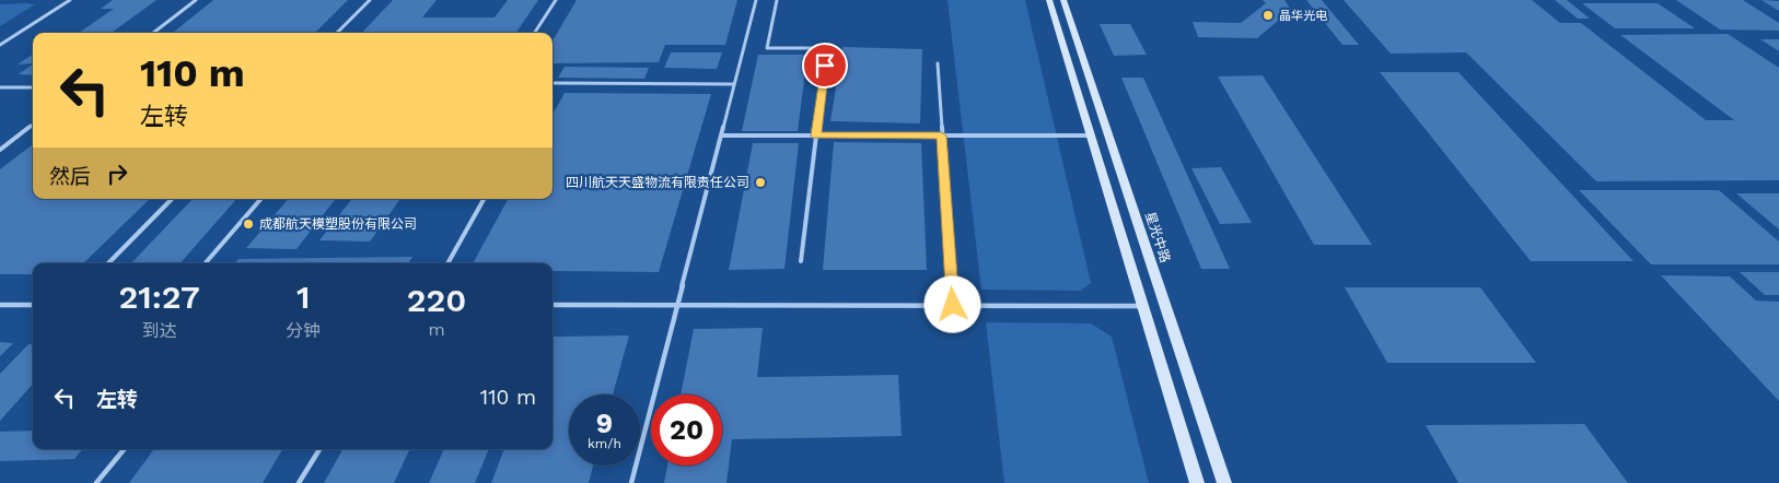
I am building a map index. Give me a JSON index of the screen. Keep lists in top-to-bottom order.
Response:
{
  "streets": {
    "main road": ["星光中路"]
  },
  "places": ["晶华光电", "四川航天天盛物流有限责任公司", "成都航天模塑股份有限公司"],
  "page": {
    "turn": ["110 m", "左转"],
    "then": "然后",
    "eta": [
      "21:27",
      "到达",
      "1",
      "分钟",
      "220",
      "m"
    ],
    "list": [
      {
        "name": "左转",
        "value": "110 m"
      }
    ],
    "speed": "9 km/h",
    "limit": "20"
  }
}
